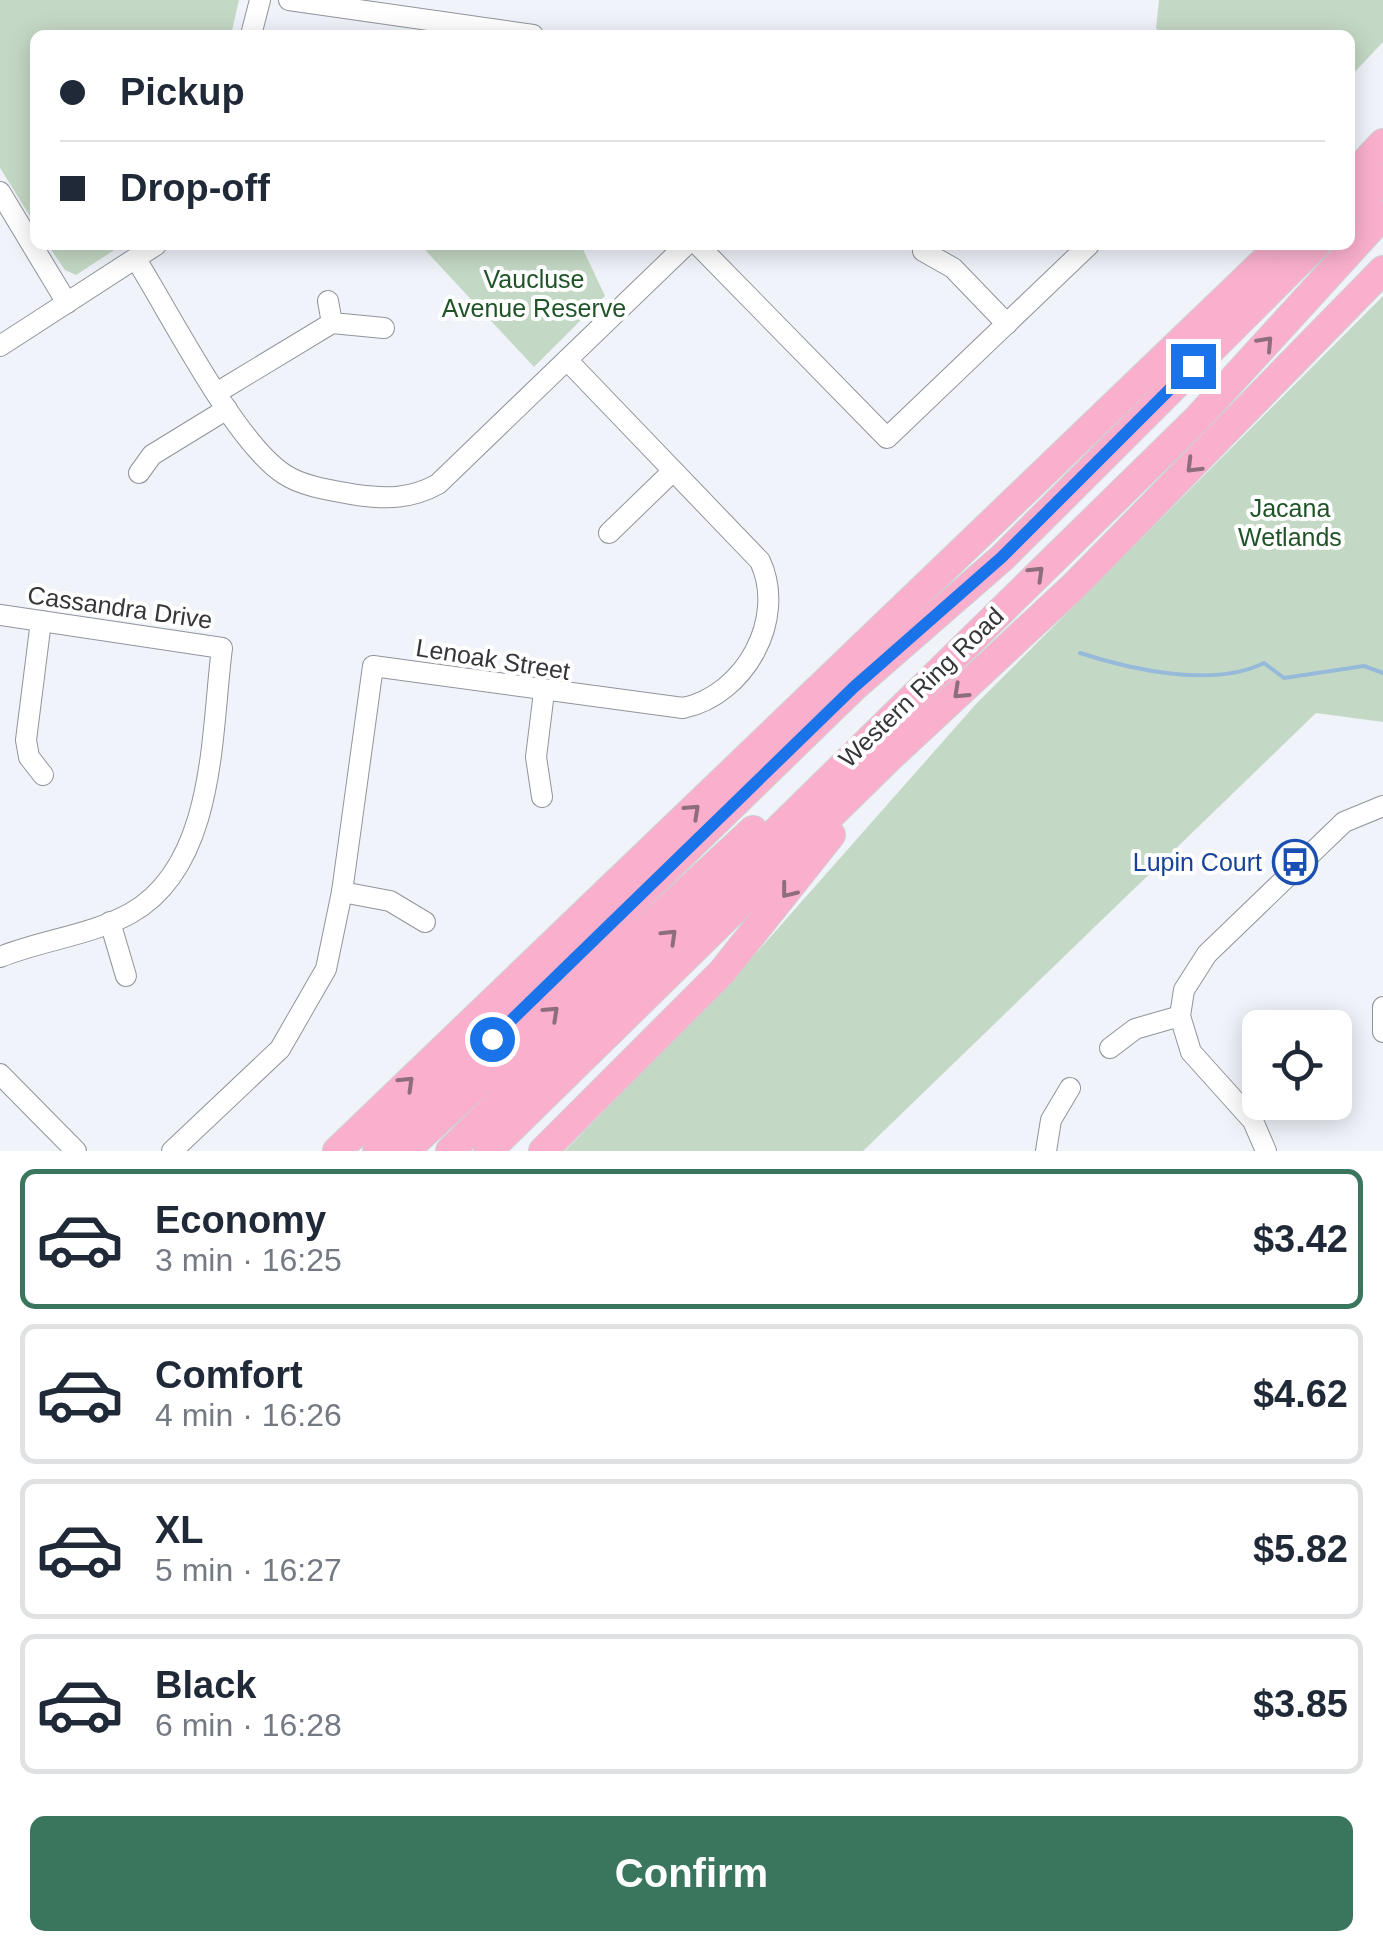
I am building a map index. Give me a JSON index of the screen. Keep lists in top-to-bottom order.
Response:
{
  "streets": {
    "highway": ["Western Ring Road"],
    "street": ["Cassandra Drive", "Lenoak Street"]
  },
  "parks": ["Vaucluse Avenue Reserve", "Jacana Wetlands"],
  "places": {
    "bus stop": ["Lupin Court"]
  },
  "page": {
    "banner": ["Pickup", "Drop-off"],
    "list": [
      {
        "name": "Economy",
        "note": "3 min · 16:25",
        "value": "$3.42"
      },
      {
        "name": "Comfort",
        "note": "4 min · 16:26",
        "value": "$4.62"
      },
      {
        "name": "XL",
        "note": "5 min · 16:27",
        "value": "$5.82"
      },
      {
        "name": "Black",
        "note": "6 min · 16:28",
        "value": "$3.85"
      }
    ],
    "buttons": "Confirm"
  }
}
